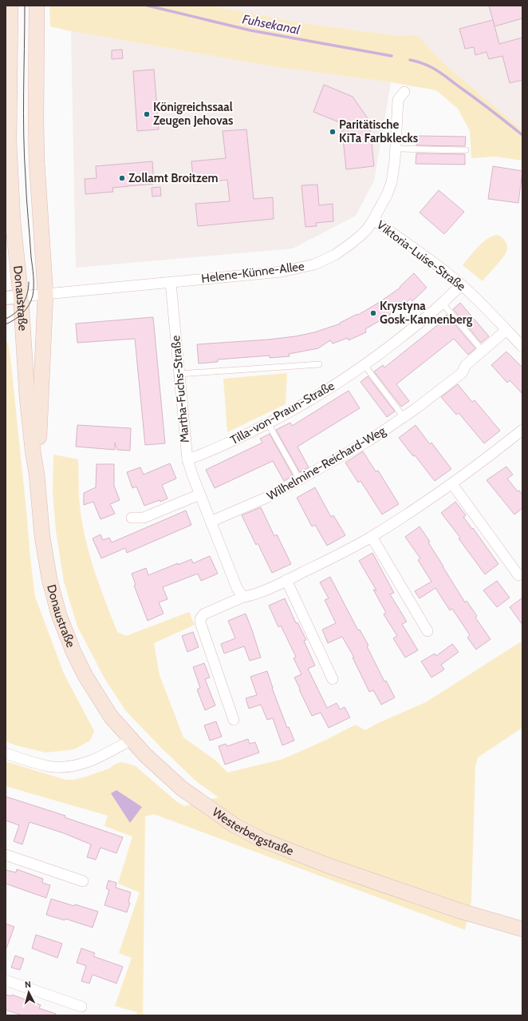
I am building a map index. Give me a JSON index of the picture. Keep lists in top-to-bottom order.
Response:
{
  "streets": {
    "main road": ["Donaustraße", "Westerbergstraße"],
    "street": [
      "Viktoria-Luise-Straße",
      "Helene-Künne-Allee",
      "Martha-Fuchs-Straße",
      "Tilla-von-Praun-Straße",
      "Wilhelmine-Reichard-Weg"
    ]
  },
  "crossings": [
    ["Viktoria-Luise-Straße", "Helene-Künne-Allee"],
    ["Viktoria-Luise-Straße", "Tilla-von-Praun-Straße"],
    ["Viktoria-Luise-Straße", "Wilhelmine-Reichard-Weg"],
    ["Helene-Künne-Allee", "Donaustraße"],
    ["Helene-Künne-Allee", "Martha-Fuchs-Straße"],
    ["Donaustraße", "Westerbergstraße"],
    ["Martha-Fuchs-Straße", "Tilla-von-Praun-Straße"],
    ["Martha-Fuchs-Straße", "Wilhelmine-Reichard-Weg"]
  ],
  "water": ["Fuhsekanal"],
  "places": [
    "Königreichssaal Zeugen Jehovas",
    "Paritätische KiTa Farbklecks",
    "Zollamt Broitzem",
    "Krystyna Gosk-Kannenberg"
  ],
  "north": "top"
}
